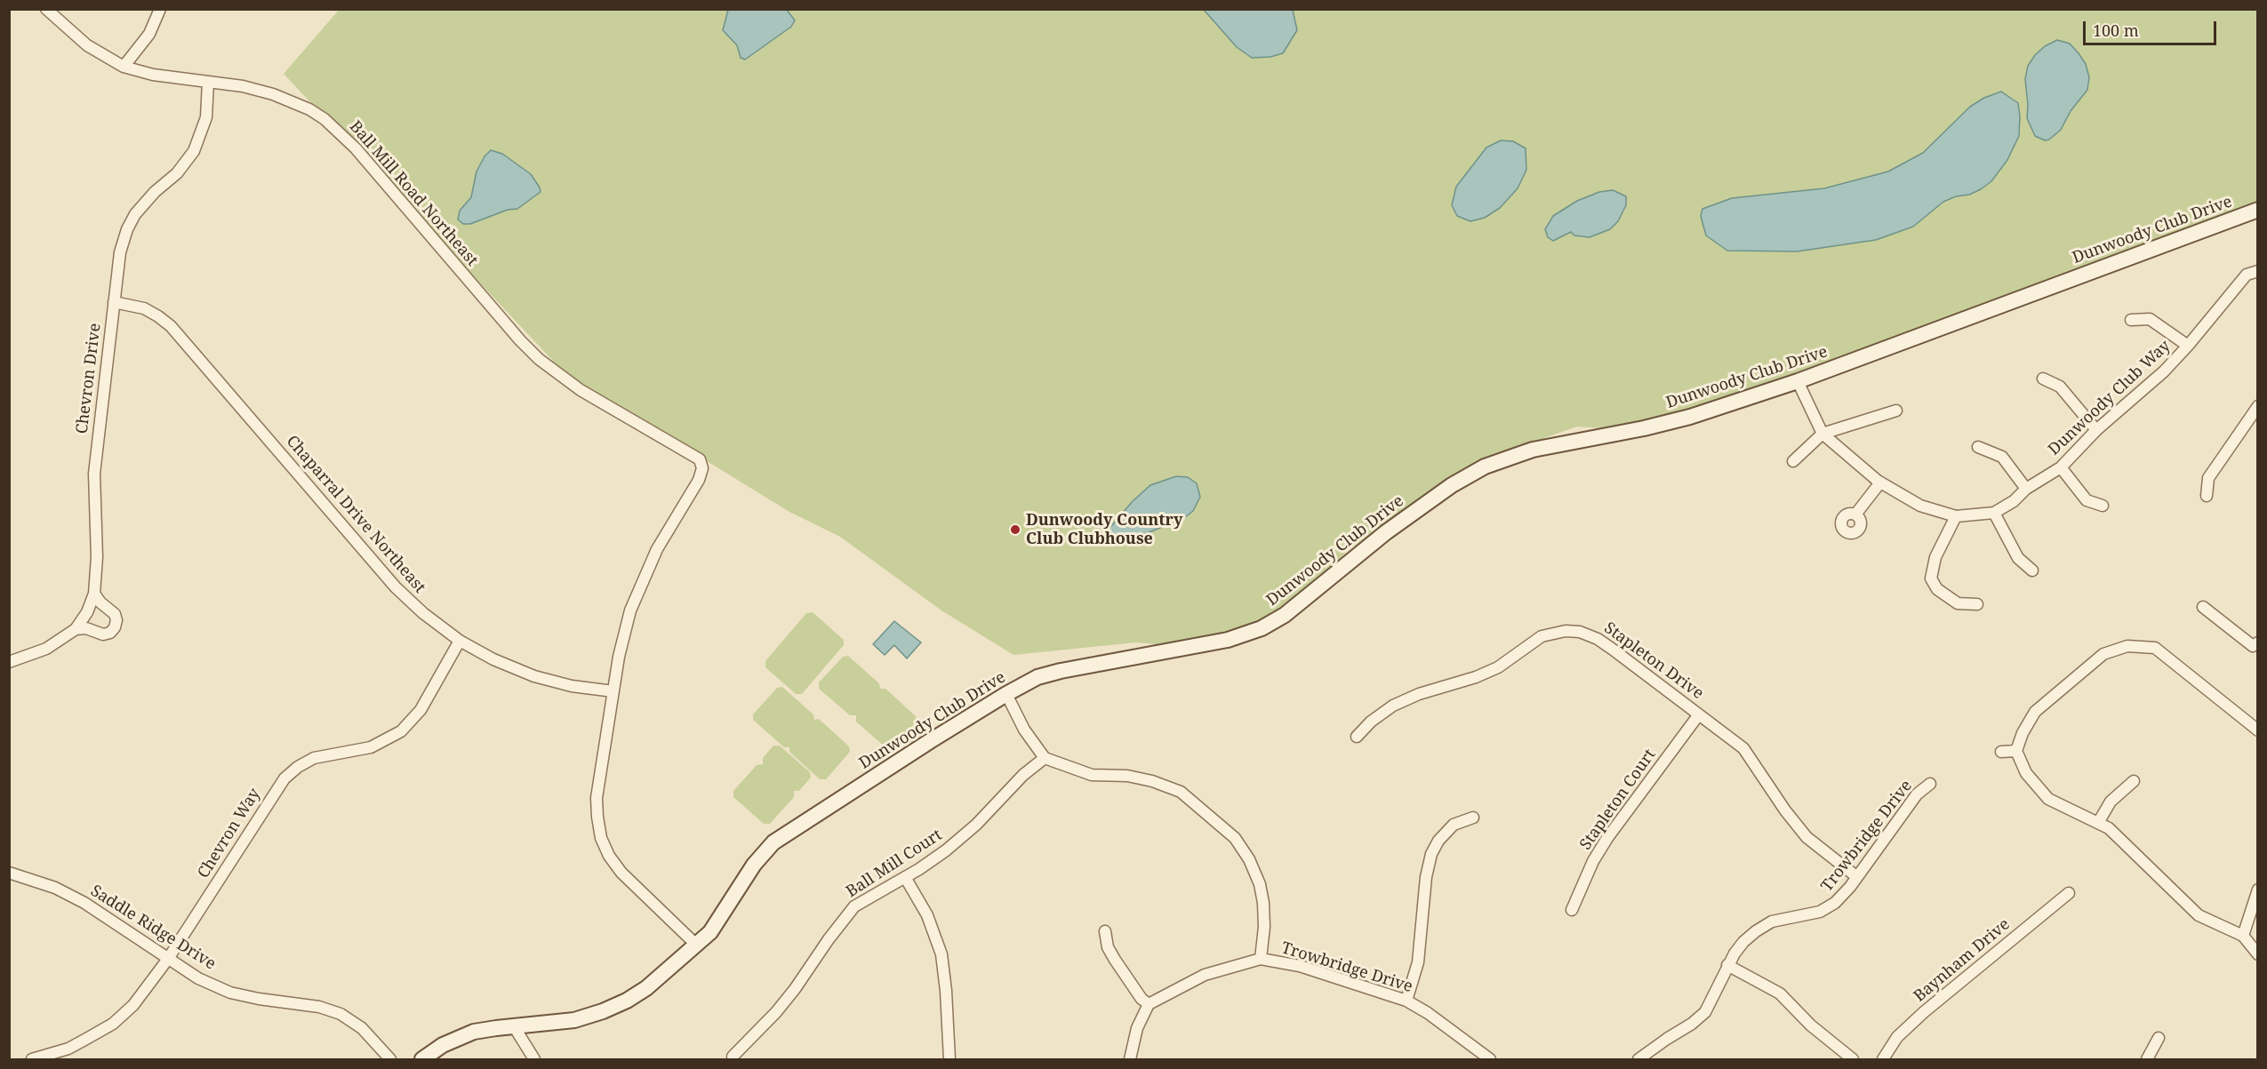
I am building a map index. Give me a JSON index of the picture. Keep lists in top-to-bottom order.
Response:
{
  "streets": {
    "street": [
      "Ball Mill Road Northeast",
      "Dunwoody Club Drive",
      "Chevron Drive",
      "Dunwoody Club Way",
      "Chaparral Drive Northeast",
      "Stapleton Drive",
      "Stapleton Court",
      "Chevron Way",
      "Trowbridge Drive",
      "Ball Mill Court",
      "Saddle Ridge Drive",
      "Baynham Drive"
    ]
  },
  "crossings": [
    ["Ball Mill Road Northeast", "Chevron Drive"],
    ["Ball Mill Road Northeast", "Chaparral Drive Northeast"],
    ["Dunwoody Club Drive", "Dunwoody Club Way"],
    ["Chevron Drive", "Chaparral Drive Northeast"],
    ["Chaparral Drive Northeast", "Chevron Way"],
    ["Stapleton Drive", "Stapleton Court"],
    ["Stapleton Drive", "Trowbridge Drive"],
    ["Chevron Way", "Saddle Ridge Drive"]
  ],
  "places": ["Dunwoody Country Club Clubhouse"],
  "scale_bar": "100 m"
}
